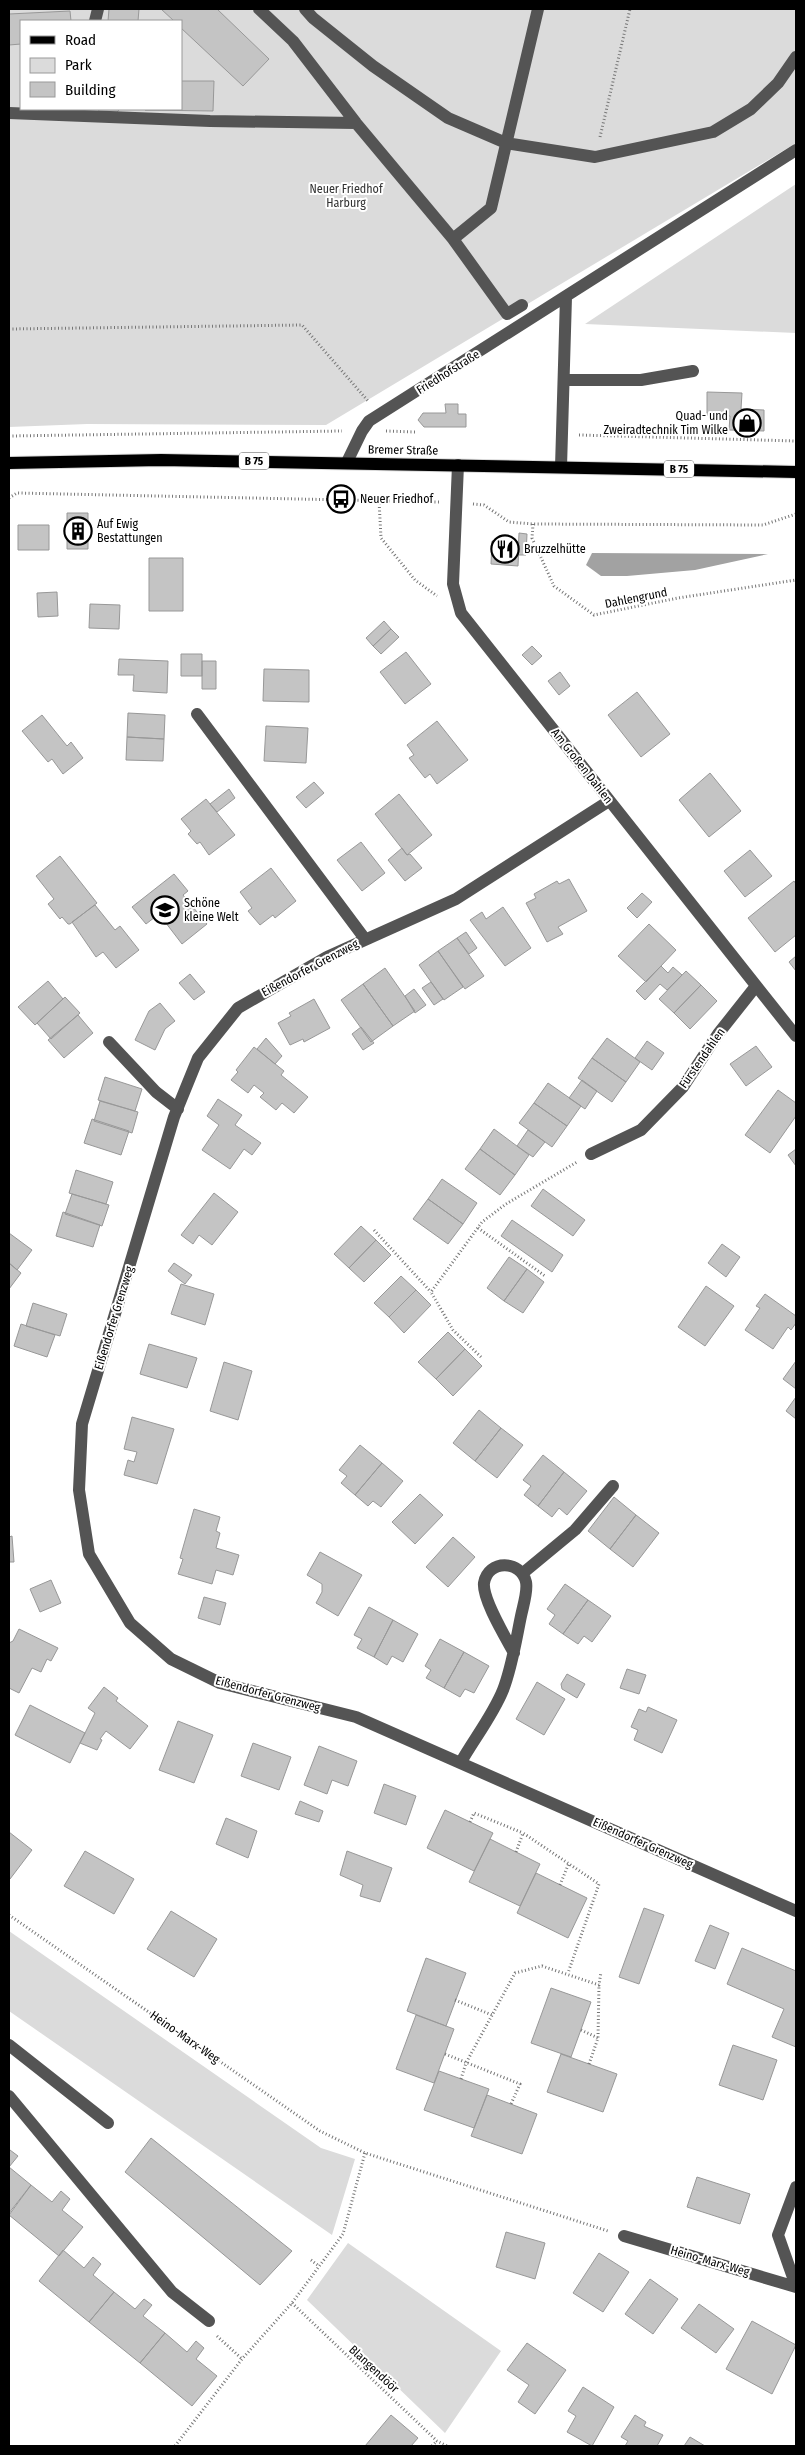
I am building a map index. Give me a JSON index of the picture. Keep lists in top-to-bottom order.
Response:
{
  "streets": {
    "main road": ["Bremer Straße", "B 75"],
    "street": [
      "Friedhofstraße",
      "Am Großen Dahlen",
      "Eißendorfer Grenzweg",
      "Fürstendahlen",
      "Heino-Marx-Weg"
    ],
    "path": ["Dahlengrund", "Blangendöör"]
  },
  "crossings": [
    ["Friedhofstraße", "Bremer Straße"],
    ["Bremer Straße", "Am Großen Dahlen"],
    ["Am Großen Dahlen", "Eißendorfer Grenzweg"],
    ["Am Großen Dahlen", "Fürstendahlen"]
  ],
  "parks": ["Neuer Friedhof Harburg"],
  "places": {
    "shop": ["Quad- und Zweiradtechnik Tim Wilke"],
    "bus stop": ["Neuer Friedhof"],
    "building": ["Auf Ewig Bestattungen"],
    "restaurant": ["Bruzzelhütte"],
    "school or university": ["Schöne kleine Welt"]
  },
  "legend": ["Road", "Park", "Building"]
}
